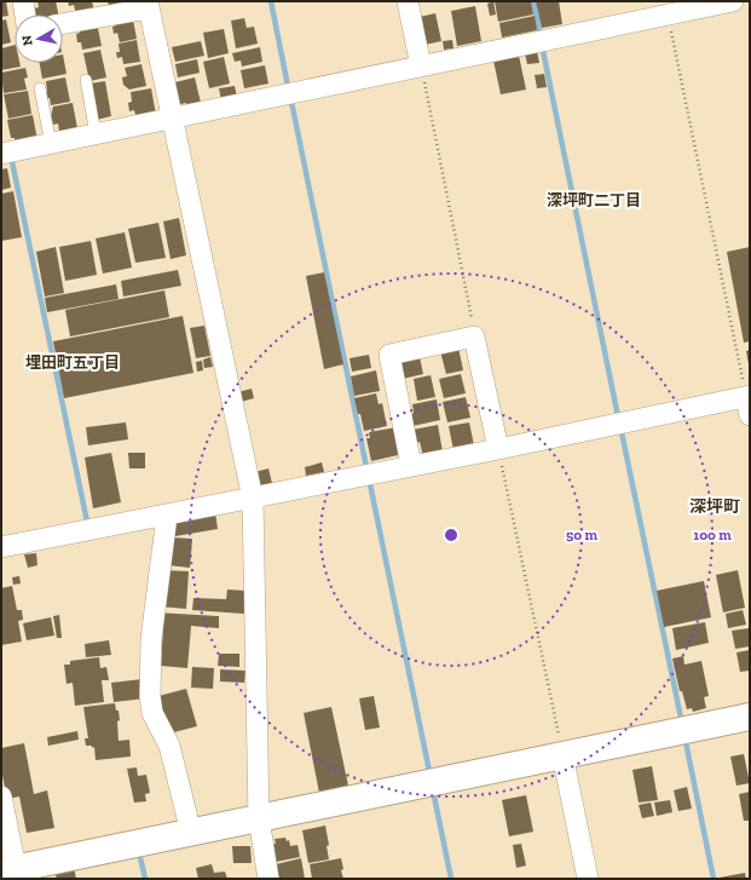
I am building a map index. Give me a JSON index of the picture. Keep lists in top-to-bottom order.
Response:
{
  "districts": ["深坪町二丁目", "埋田町五丁目", "深坪町"],
  "north": "left",
  "rings": ["50 m", "100 m"]
}
